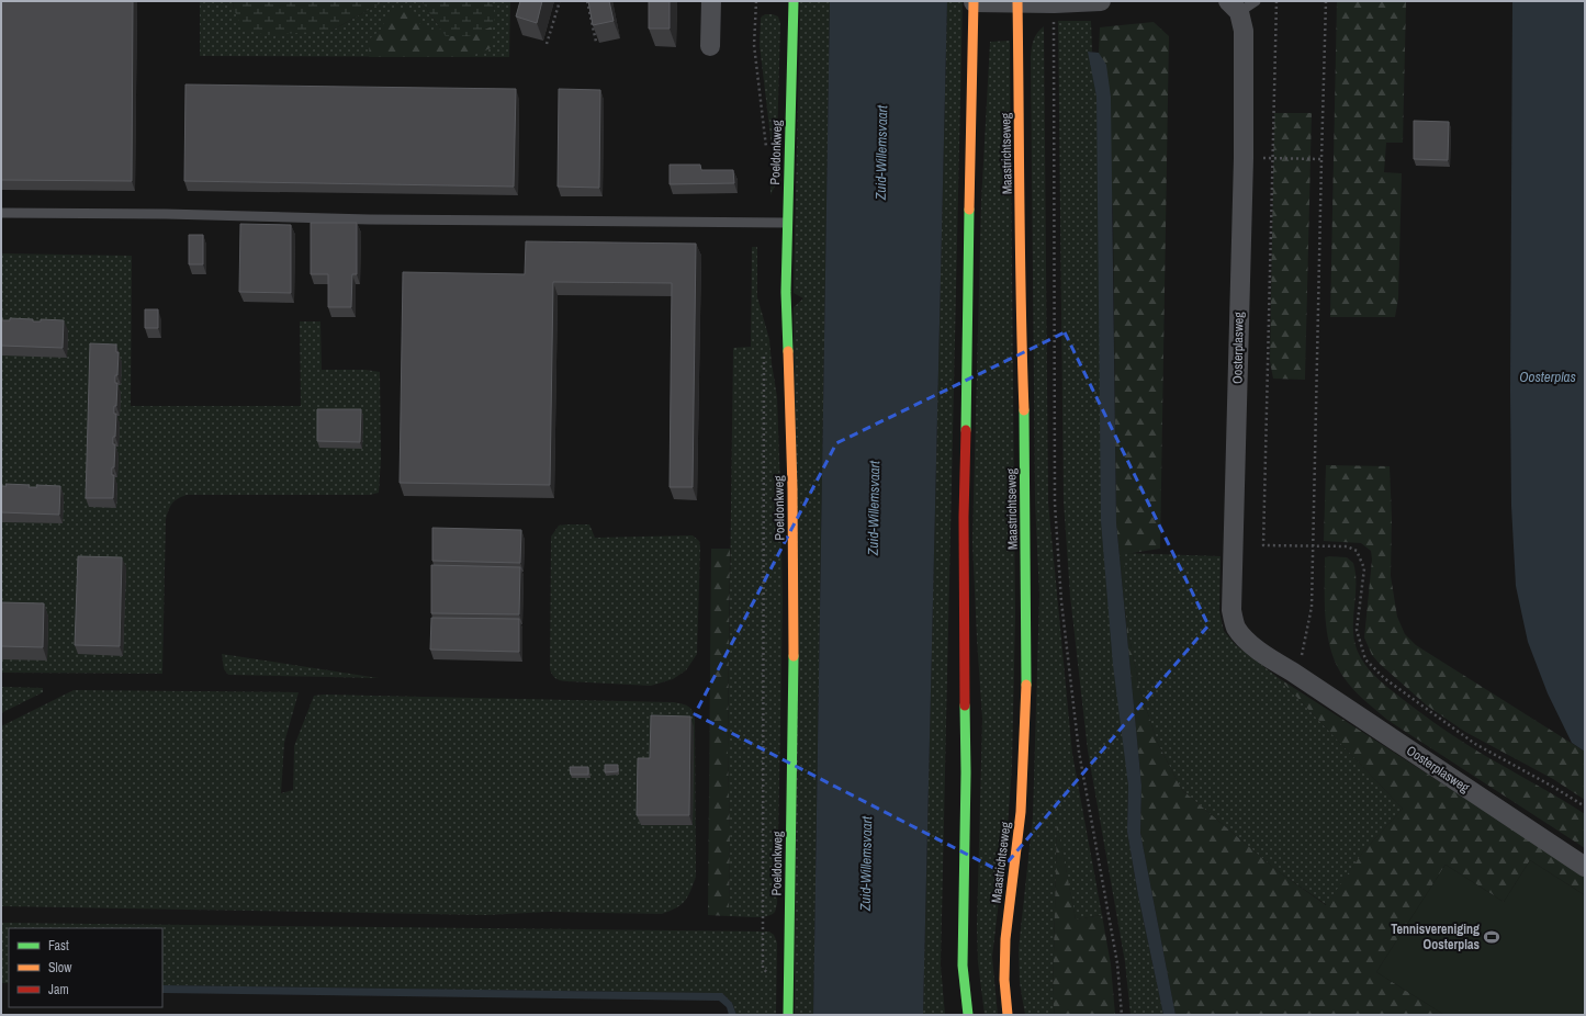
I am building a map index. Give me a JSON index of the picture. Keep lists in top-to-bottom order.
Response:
{
  "streets": {
    "main road": ["Poeldonkweg", "Maastrichtseweg"],
    "street": ["Oosterplasweg"]
  },
  "water": ["Zuid-Willemsvaart", "Oosterplas"],
  "places": {
    "sports": ["Tennisvereniging Oosterplas"]
  },
  "legend": ["Fast", "Slow", "Jam"]
}
